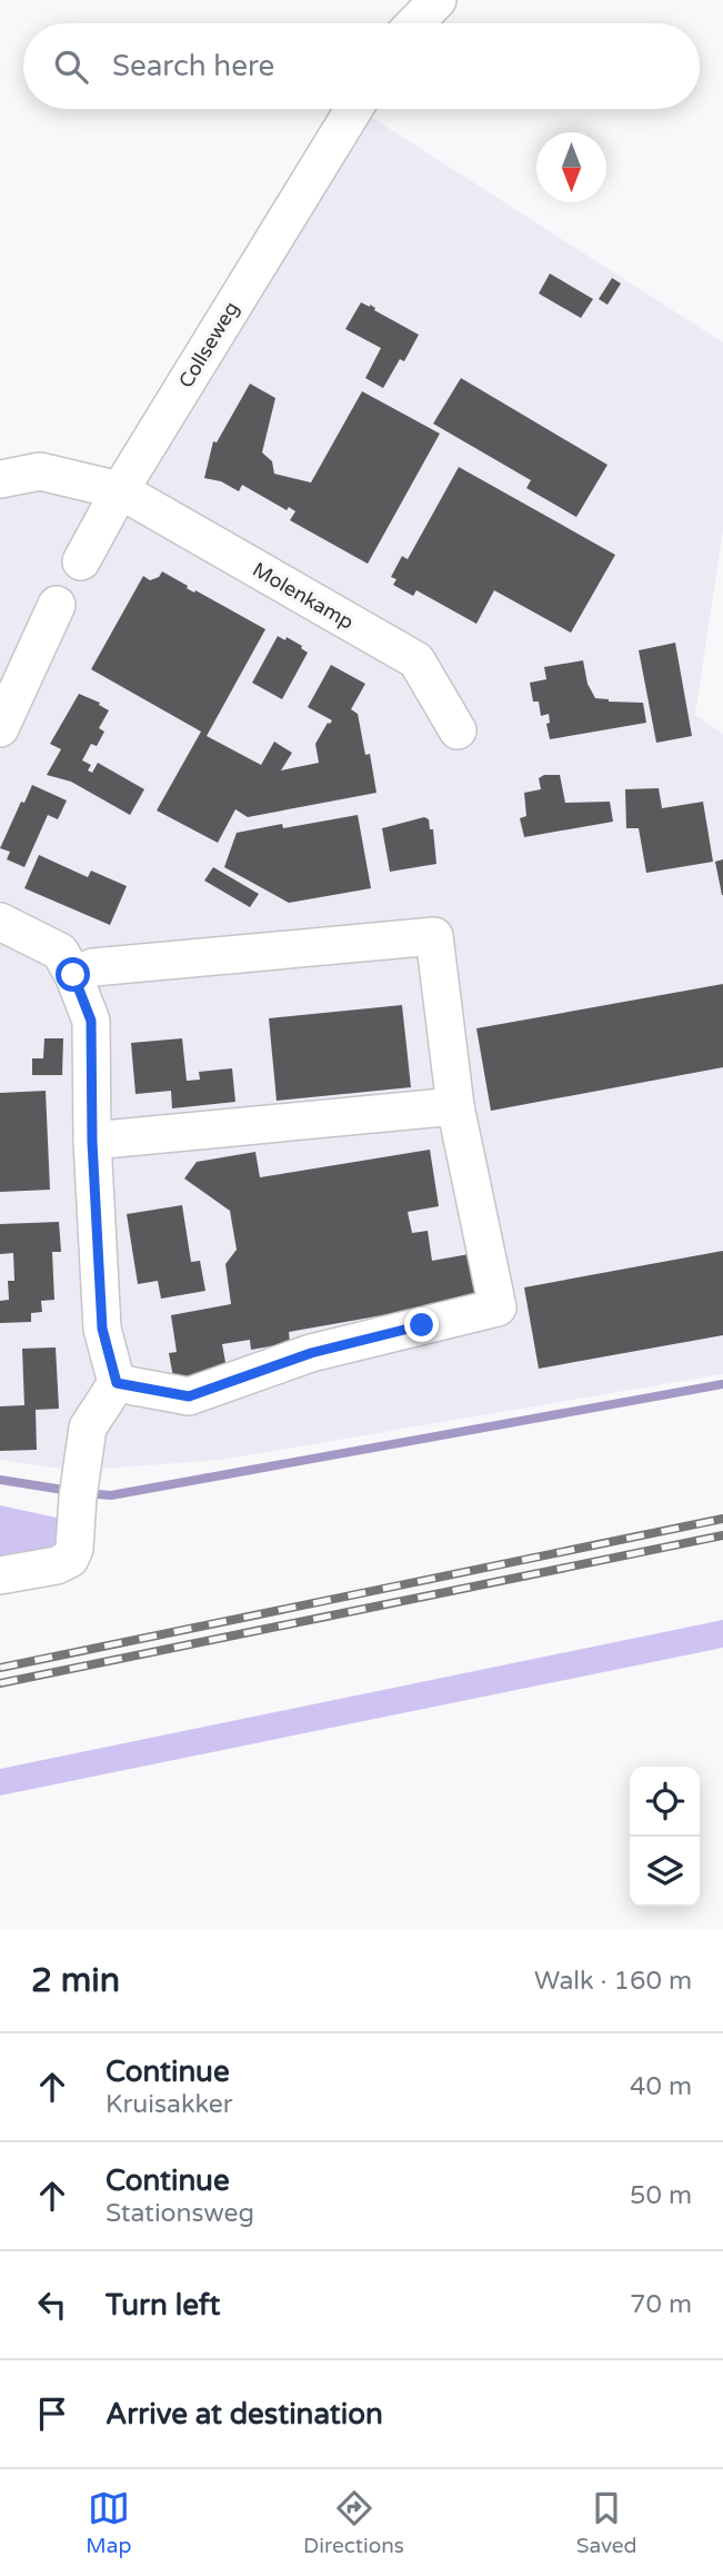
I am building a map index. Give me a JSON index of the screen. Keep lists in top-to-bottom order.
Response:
{
  "streets": {
    "street": ["Collseweg", "Molenkamp"]
  },
  "crossings": [
    ["Collseweg", "Molenkamp"]
  ],
  "north": "bottom",
  "page": {
    "search": "Search here",
    "heading": ["2 min", "Walk · 160 m"],
    "list": [
      ["Continue", "Kruisakker", "40 m"],
      ["Continue", "Stationsweg", "50 m"],
      ["Turn left", "70 m"],
      "Arrive at destination"
    ],
    "nav": ["Map", "Directions", "Saved"]
  }
}
